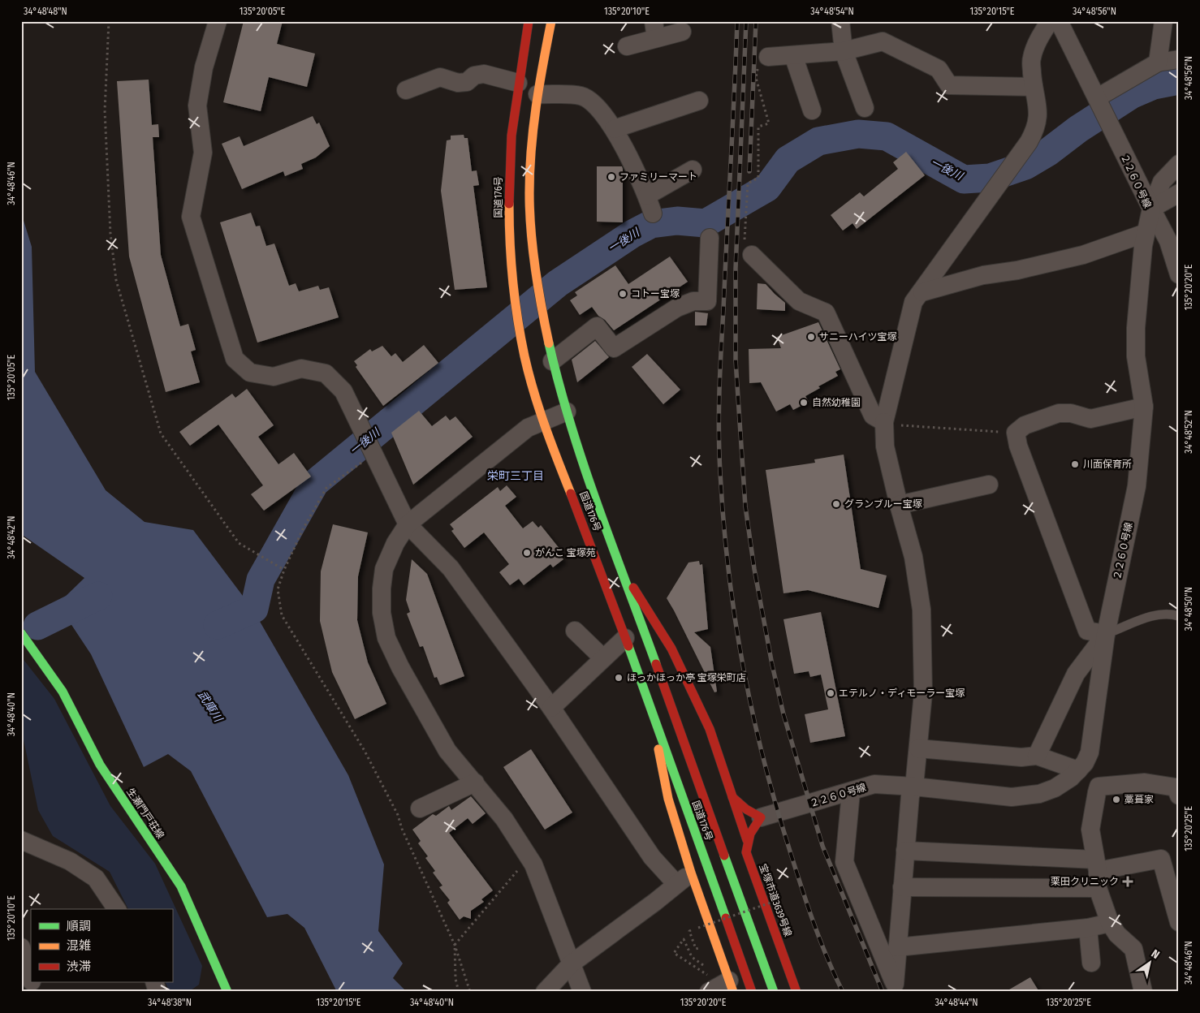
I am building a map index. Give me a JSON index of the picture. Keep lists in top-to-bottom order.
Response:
{
  "streets": {
    "main road": ["国道176号", "生瀬門戸荘線", "宝塚市道3639号線"],
    "street": ["２２６０号線"]
  },
  "crossings": [
    ["国道176号", "宝塚市道3639号線"]
  ],
  "districts": ["栄町三丁目"],
  "water": ["一後川", "武庫川"],
  "places": {
    "other": [
      "ファミリーマート",
      "コトー宝塚",
      "サニーハイツ宝塚",
      "自然幼稚園",
      "川面保育所",
      "グランブルー宝塚",
      "がんこ 宝塚苑",
      "ほっかほっか亭 宝塚栄町店",
      "エテルノ・ディモーラー宝塚",
      "藁葺家"
    ],
    "health": ["栗田クリニック"]
  },
  "legend": ["順調", "混雑", "渋滞"],
  "north": "top right",
  "coordinates": [
    "34°48'48\"N",
    "135°20'05\"E",
    "135°20'10\"E",
    "34°48'54\"N",
    "135°20'15\"E",
    "34°48'56\"N",
    "34°48'46\"N",
    "135°20'20\"E",
    "34°48'52\"N",
    "34°48'42\"N",
    "34°48'50\"N",
    "34°48'40\"N",
    "135°20'25\"E",
    "34°48'38\"N",
    "34°48'44\"N"
  ]
}
